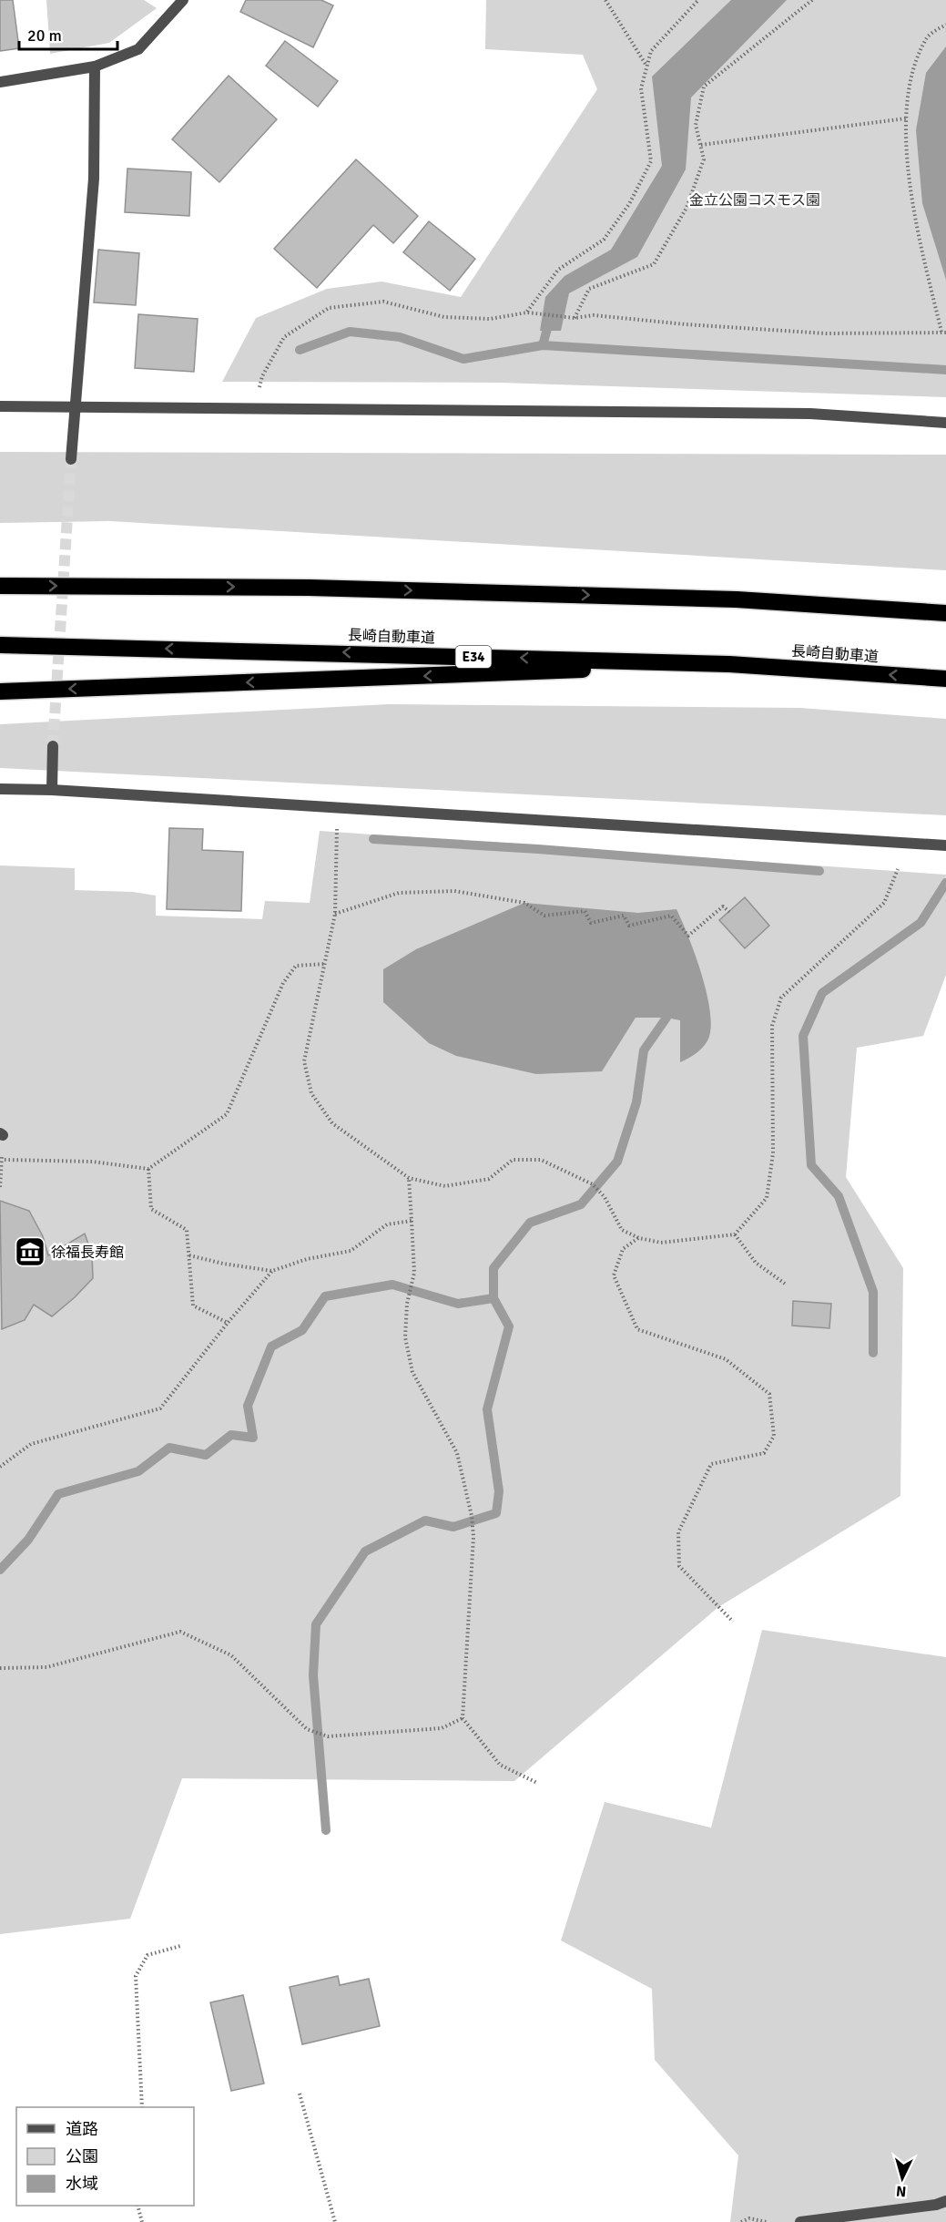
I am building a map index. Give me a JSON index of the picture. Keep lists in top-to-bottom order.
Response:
{
  "streets": {
    "highway": ["長崎自動車道", "E34"]
  },
  "parks": ["金立公園コスモス園"],
  "places": {
    "museum": ["徐福長寿館"]
  },
  "legend": ["道路", "公園", "水域"],
  "scale_bar": "20 m",
  "north": "bottom"
}
